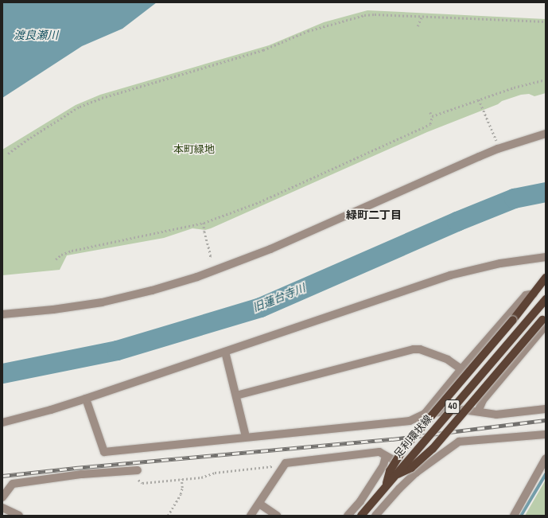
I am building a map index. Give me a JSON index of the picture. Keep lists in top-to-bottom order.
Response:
{
  "streets": {
    "main road": ["40", "足利環状線"]
  },
  "districts": ["緑町二丁目"],
  "water": ["渡良瀬川", "旧蓮台寺川"],
  "parks": ["本町緑地"]
}
